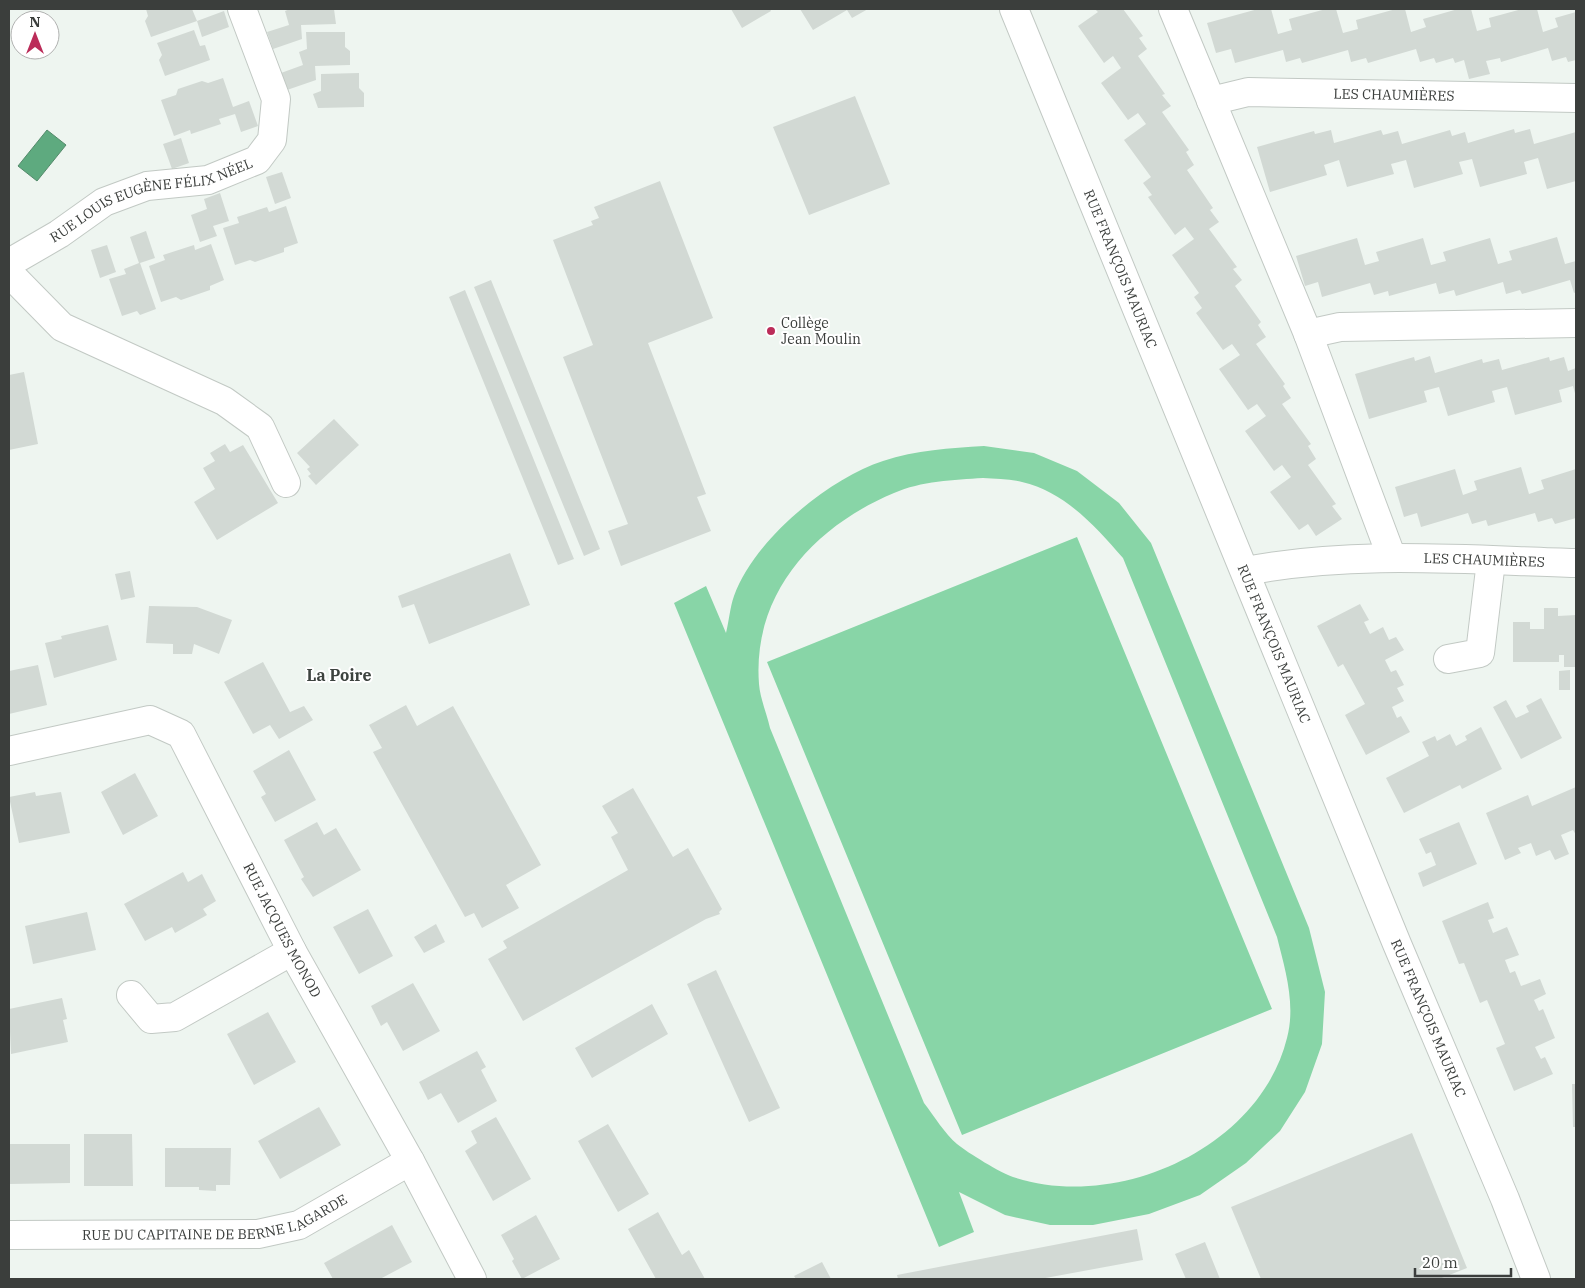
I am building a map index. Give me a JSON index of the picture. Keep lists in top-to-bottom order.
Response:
{
  "streets": {
    "street": [
      "LES CHAUMIÈRES",
      "RUE LOUIS EUGÈNE FÉLIX NÉEL",
      "RUE FRANÇOIS MAURIAC",
      "RUE JACQUES MONOD",
      "RUE DU CAPITAINE DE BERNE LAGARDE"
    ]
  },
  "crossings": [
    ["LES CHAUMIÈRES", "RUE FRANÇOIS MAURIAC"],
    ["RUE JACQUES MONOD", "RUE DU CAPITAINE DE BERNE LAGARDE"]
  ],
  "districts": ["La Poire"],
  "places": ["Collège Jean Moulin"],
  "scale_bar": "20 m",
  "north": "top"
}
